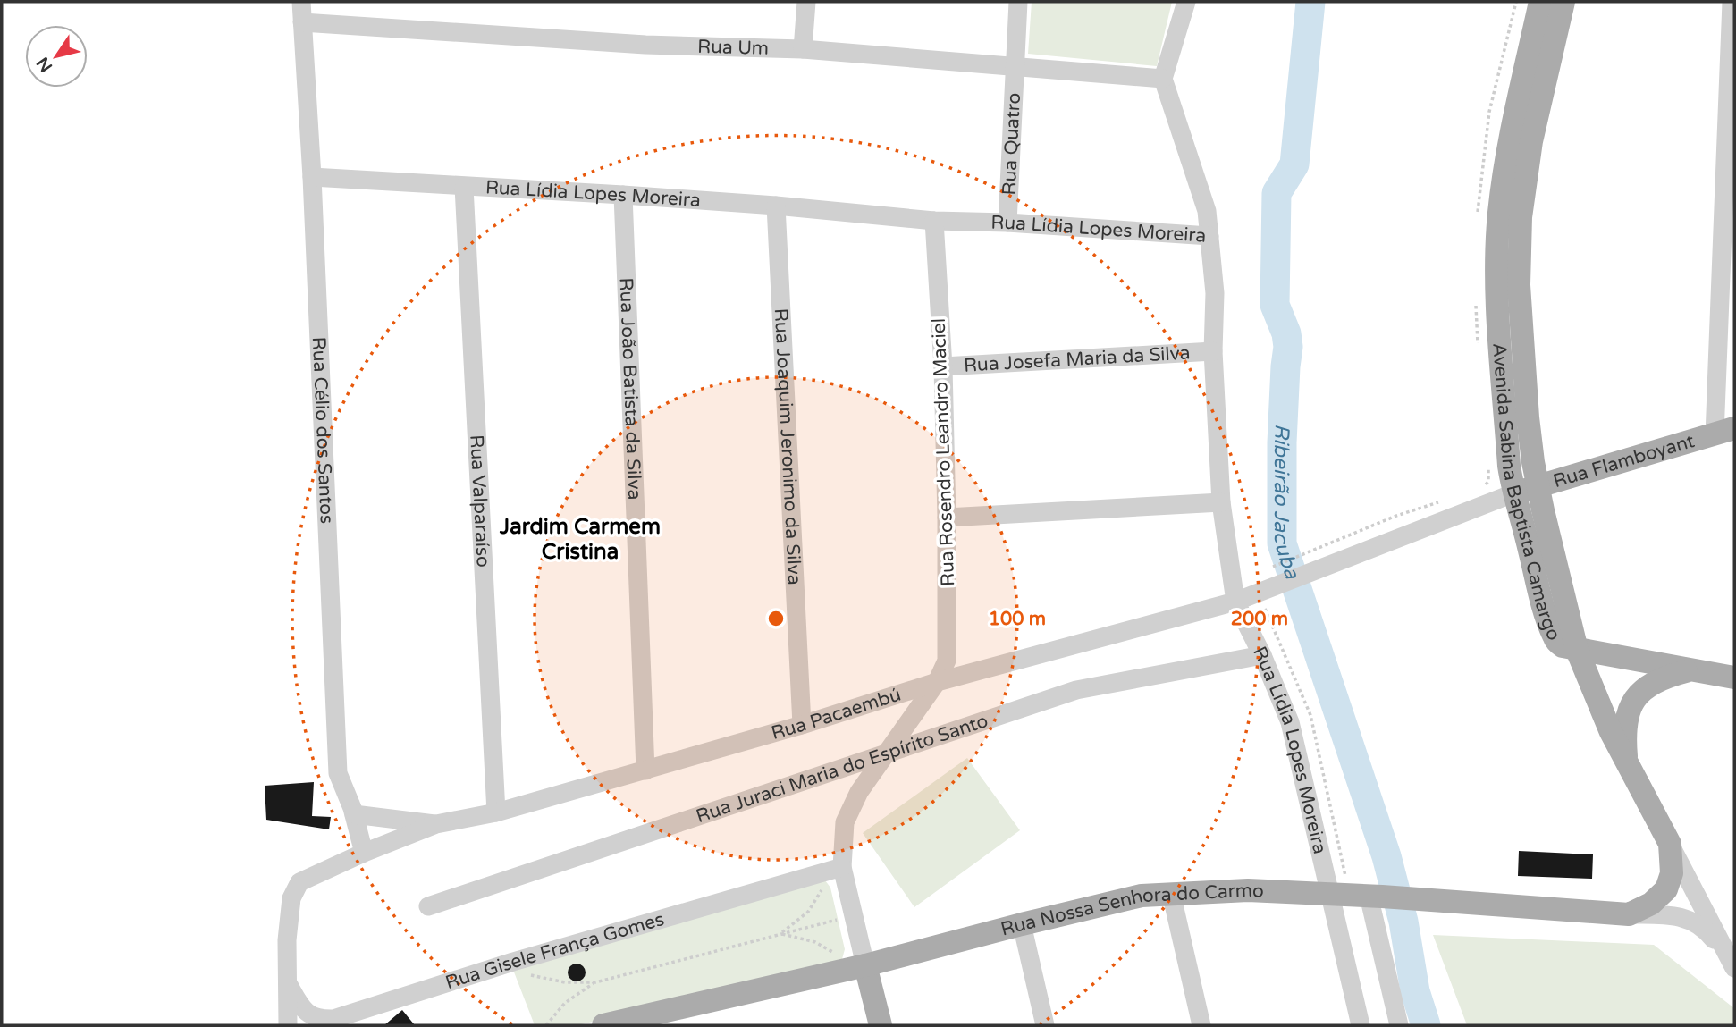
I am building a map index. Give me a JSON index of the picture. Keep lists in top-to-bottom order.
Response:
{
  "streets": {
    "main road": ["Rua Flamboyant", "Avenida Sabina Baptista Camargo", "Rua Nossa Senhora do Carmo"],
    "street": [
      "Rua Um",
      "Rua Quatro",
      "Rua Lídia Lopes Moreira",
      "Rua Josefa Maria da Silva",
      "Rua João Batista da Silva",
      "Rua Célio dos Santos",
      "Rua Joaquim Jeronimo da Silva",
      "Rua Rosendro Leandro Maciel",
      "Rua Valparaíso",
      "Rua Pacaembú",
      "Rua Juraci Maria do Espírito Santo",
      "Rua Gisele França Gomes"
    ]
  },
  "crossings": [
    ["Rua Um", "Rua Quatro"],
    ["Rua Um", "Rua Célio dos Santos"],
    ["Rua Quatro", "Rua Lídia Lopes Moreira"],
    ["Rua Lídia Lopes Moreira", "Rua Josefa Maria da Silva"],
    ["Rua Lídia Lopes Moreira", "Rua João Batista da Silva"],
    ["Rua Lídia Lopes Moreira", "Rua Célio dos Santos"],
    ["Rua Lídia Lopes Moreira", "Rua Joaquim Jeronimo da Silva"],
    ["Rua Lídia Lopes Moreira", "Rua Rosendro Leandro Maciel"],
    ["Rua Lídia Lopes Moreira", "Rua Valparaíso"],
    ["Rua Lídia Lopes Moreira", "Rua Pacaembú"],
    ["Rua Lídia Lopes Moreira", "Rua Juraci Maria do Espírito Santo"],
    ["Rua Lídia Lopes Moreira", "Rua Nossa Senhora do Carmo"],
    ["Rua Josefa Maria da Silva", "Rua Rosendro Leandro Maciel"],
    ["Rua João Batista da Silva", "Rua Pacaembú"],
    ["Rua Célio dos Santos", "Rua Pacaembú"],
    ["Rua Joaquim Jeronimo da Silva", "Rua Pacaembú"],
    ["Rua Rosendro Leandro Maciel", "Rua Pacaembú"],
    ["Rua Rosendro Leandro Maciel", "Rua Juraci Maria do Espírito Santo"],
    ["Rua Rosendro Leandro Maciel", "Rua Nossa Senhora do Carmo"],
    ["Rua Rosendro Leandro Maciel", "Rua Gisele França Gomes"],
    ["Rua Flamboyant", "Avenida Sabina Baptista Camargo"],
    ["Rua Flamboyant", "Rua Pacaembú"],
    ["Avenida Sabina Baptista Camargo", "Rua Pacaembú"],
    ["Rua Valparaíso", "Rua Pacaembú"],
    ["Rua Pacaembú", "Rua Gisele França Gomes"]
  ],
  "districts": ["Jardim Carmem Cristina"],
  "water": ["Ribeirão Jacuba"],
  "north": "bottom left",
  "rings": ["100 m", "200 m"]
}
